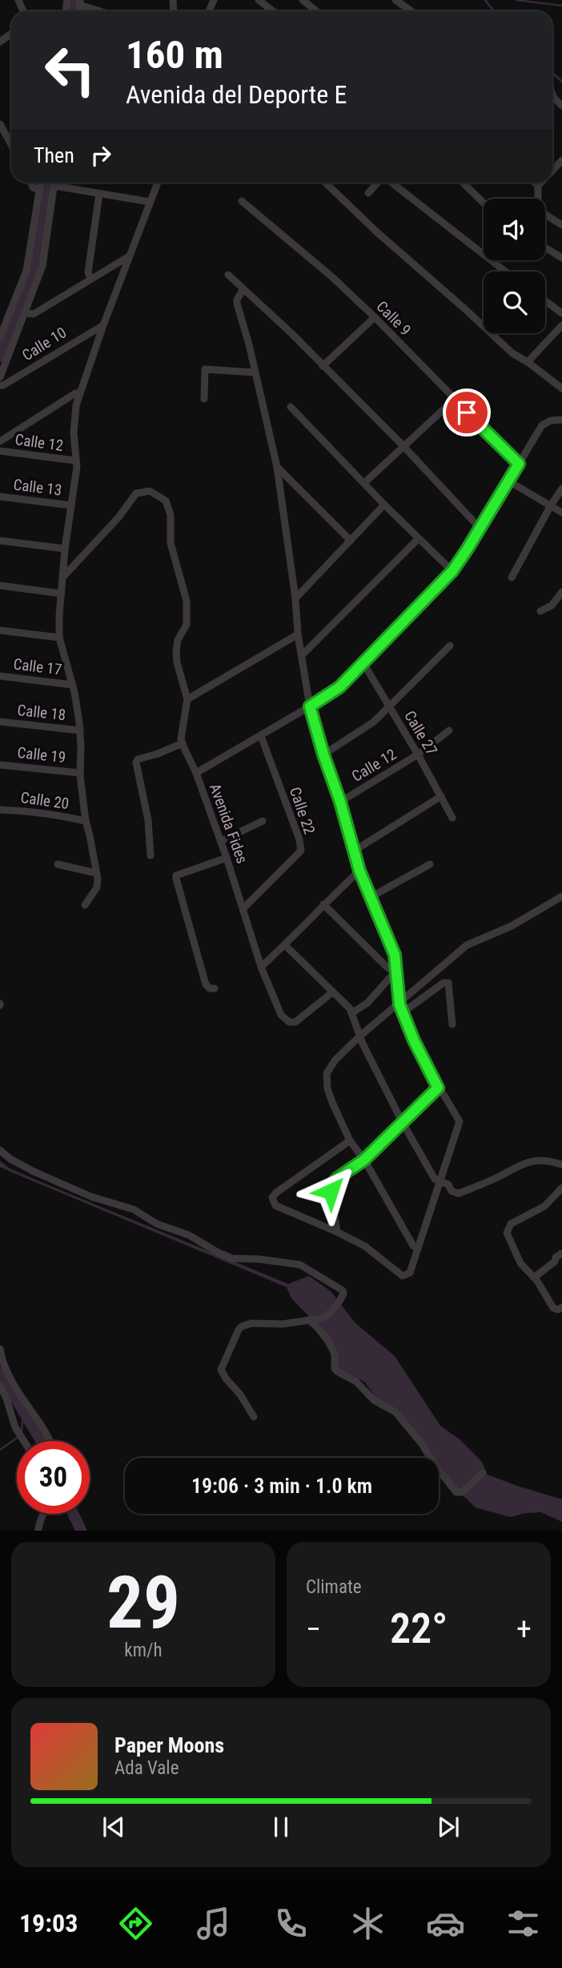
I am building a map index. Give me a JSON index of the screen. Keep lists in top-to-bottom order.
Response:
{
  "streets": {
    "street": [
      "Calle 9",
      "Calle 10",
      "Calle 12",
      "Calle 13",
      "Calle 17",
      "Calle 18",
      "Calle 27",
      "Calle 19",
      "Calle 20",
      "Calle 22",
      "Avenida Fides"
    ]
  },
  "crossings": [
    ["Calle 12", "Calle 27"],
    ["Calle 22", "Avenida Fides"]
  ],
  "page": {
    "turn": ["160 m", "Avenida del Deporte E"],
    "then": "Then",
    "limit": "30",
    "trip": "19:06 · 3 min · 1.0 km",
    "tile": [
      ["29", "km/h"],
      "Climate"
    ],
    "heat": ["−", "22°", "+"],
    "song": ["Paper Moons", "Ada Vale"],
    "tabs": "19:03"
  }
}
